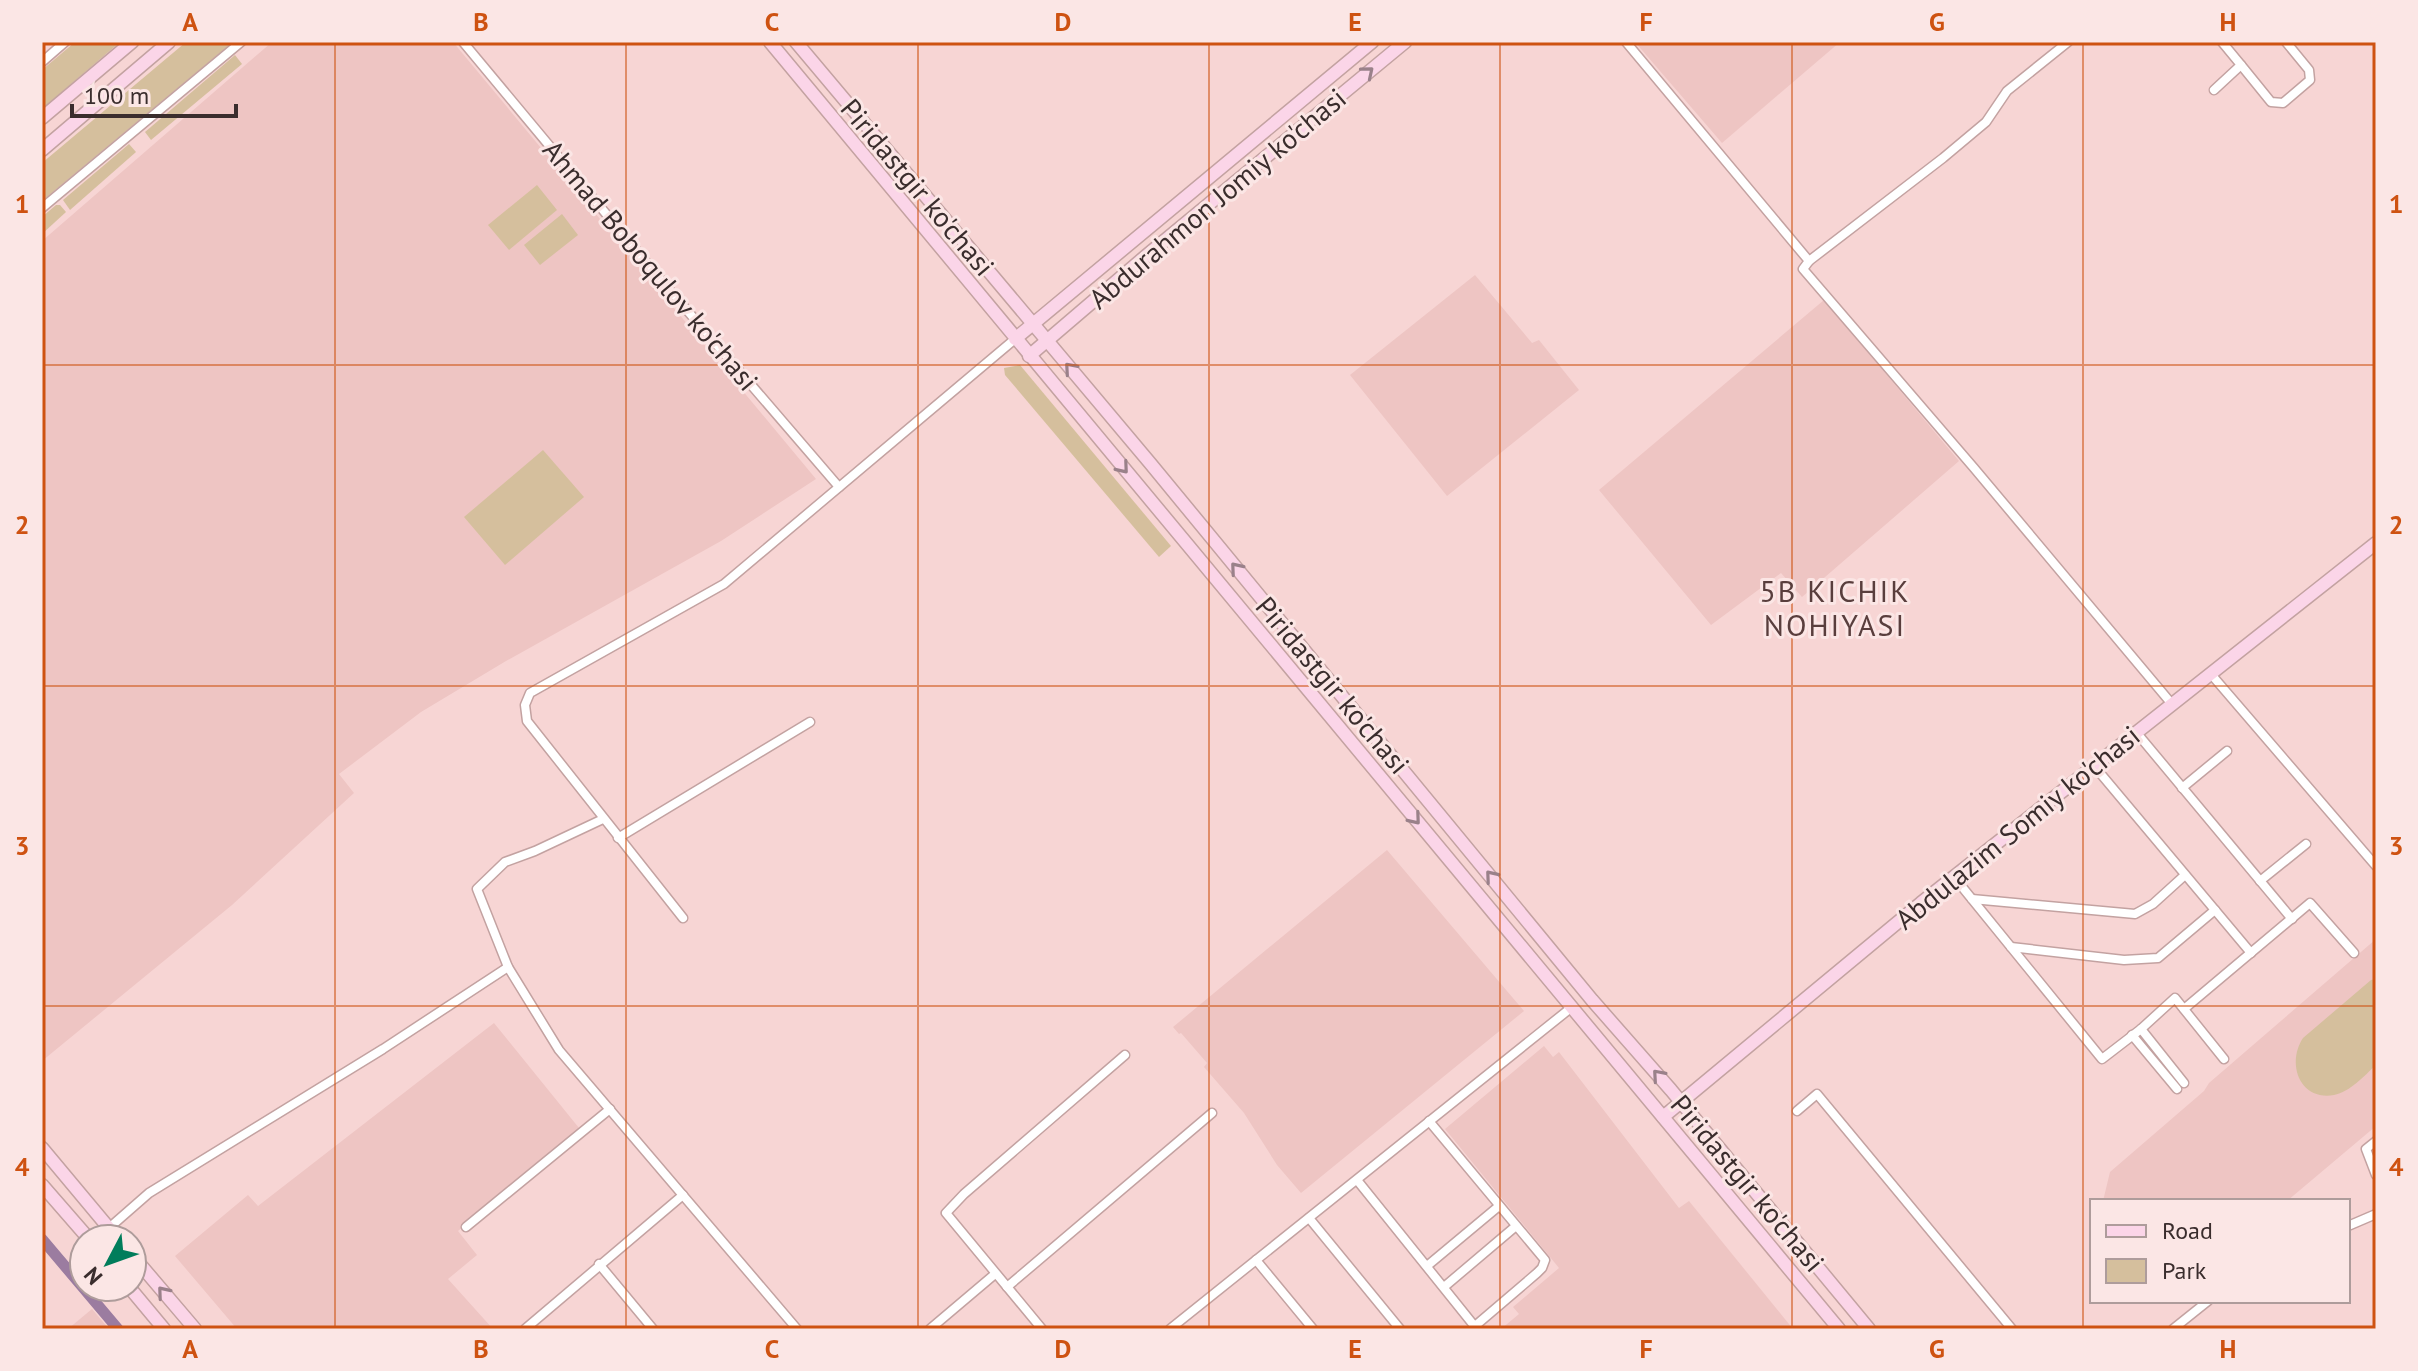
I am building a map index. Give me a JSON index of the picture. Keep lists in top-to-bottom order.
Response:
{
  "streets": {
    "main road": ["Piridastgir ko'chasi", "Abdurahmon Jomiy ko'chasi", "Abdulazim Somiy ko'chasi"],
    "street": ["Ahmad Boboqulov ko'chasi"]
  },
  "crossings": [
    ["Piridastgir ko'chasi", "Abdurahmon Jomiy ko'chasi"],
    ["Piridastgir ko'chasi", "Abdulazim Somiy ko'chasi"]
  ],
  "districts": ["5B KICHIK NOHIYASI"],
  "legend": ["Road", "Park"],
  "scale_bar": "100 m",
  "north": "bottom left",
  "grid": {
    "columns": [
      "A",
      "B",
      "C",
      "D",
      "E",
      "F",
      "G",
      "H"
    ],
    "rows": [
      "1",
      "2",
      "3",
      "4"
    ]
  }
}
